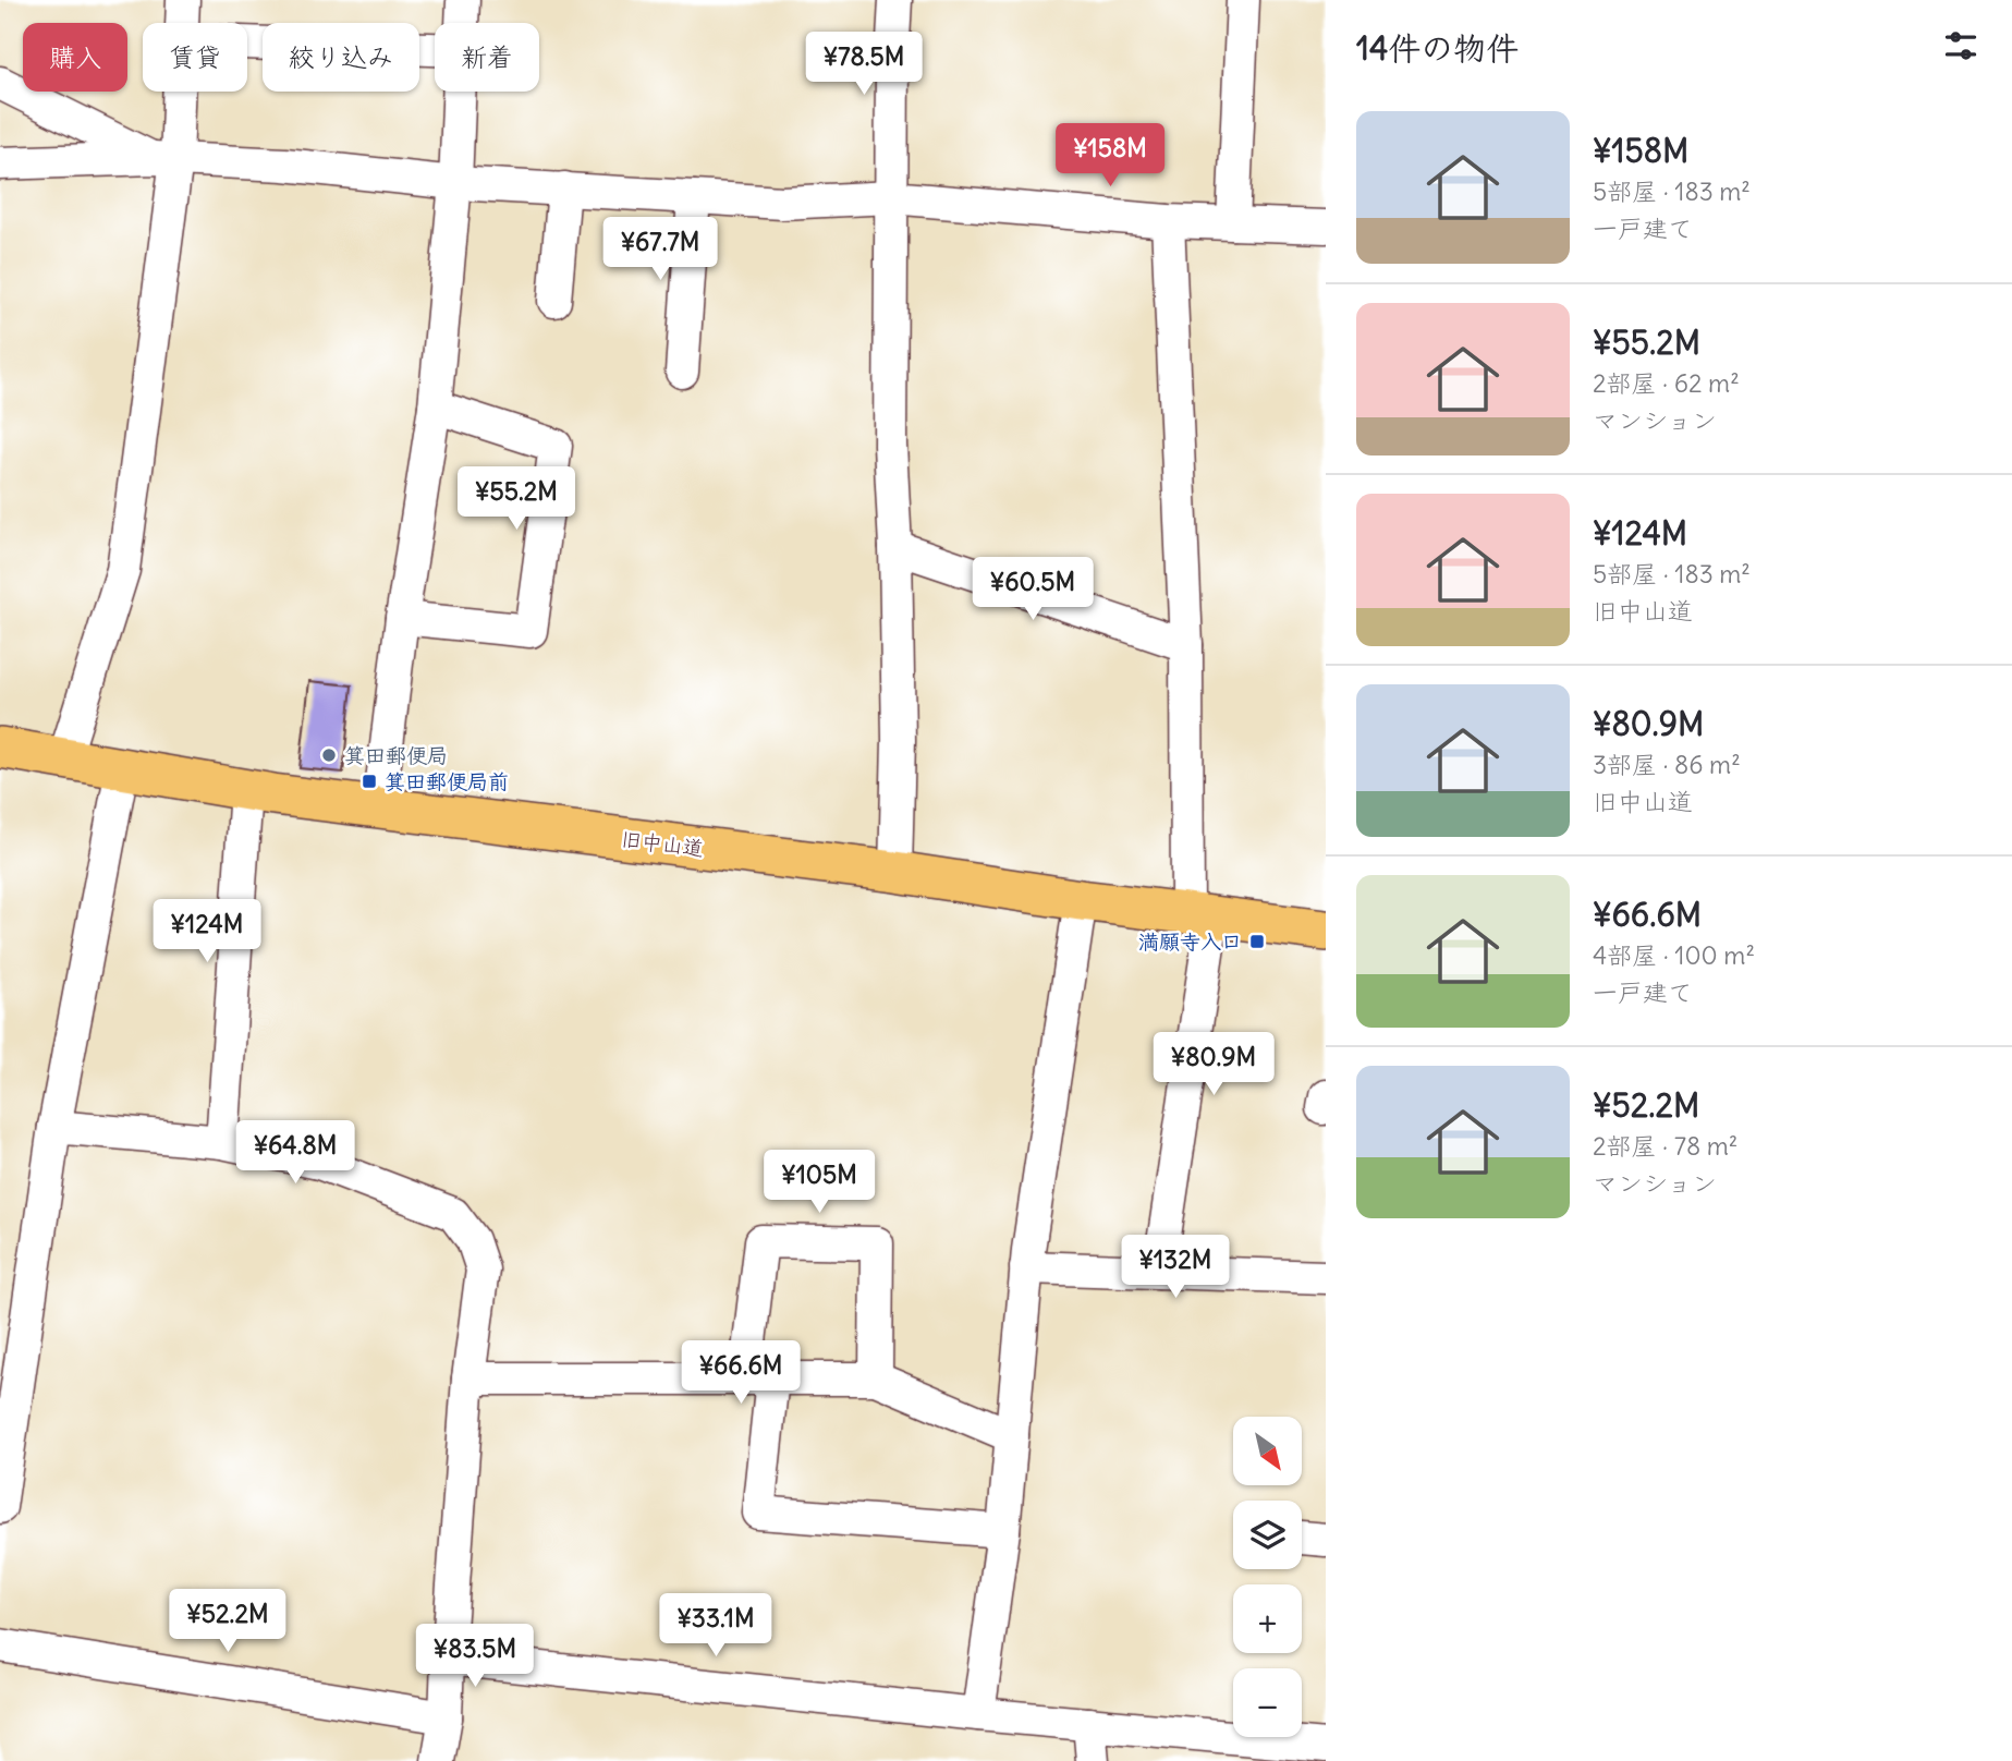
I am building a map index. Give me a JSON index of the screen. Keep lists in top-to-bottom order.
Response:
{
  "streets": {
    "main road": ["旧中山道"]
  },
  "places": {
    "other": ["箕田郵便局"],
    "transit": ["箕田郵便局前", "満願寺入口"]
  },
  "north": "bottom right",
  "page": {
    "heading": "14件の物件",
    "chip": [
      "購入",
      "賃貸",
      "絞り込み",
      "新着"
    ],
    "price": [
      "¥78.5M",
      "¥158M",
      "¥67.7M",
      "¥55.2M",
      "¥60.5M",
      "¥124M",
      "¥80.9M",
      "¥64.8M",
      "¥105M",
      "¥132M",
      "¥66.6M",
      "¥52.2M",
      "¥33.1M",
      "¥83.5M"
    ],
    "list": [
      {
        "name": "¥158M",
        "note": "5部屋 · 183 m² · 一戸建て"
      },
      {
        "name": "¥55.2M",
        "note": "2部屋 · 62 m² · マンション"
      },
      {
        "name": "¥124M",
        "note": "5部屋 · 183 m² · 旧中山道"
      },
      {
        "name": "¥80.9M",
        "note": "3部屋 · 86 m² · 旧中山道"
      },
      {
        "name": "¥66.6M",
        "note": "4部屋 · 100 m² · 一戸建て"
      },
      {
        "name": "¥52.2M",
        "note": "2部屋 · 78 m² · マンション"
      }
    ],
    "map_buttons": ["+", "−"]
  }
}
